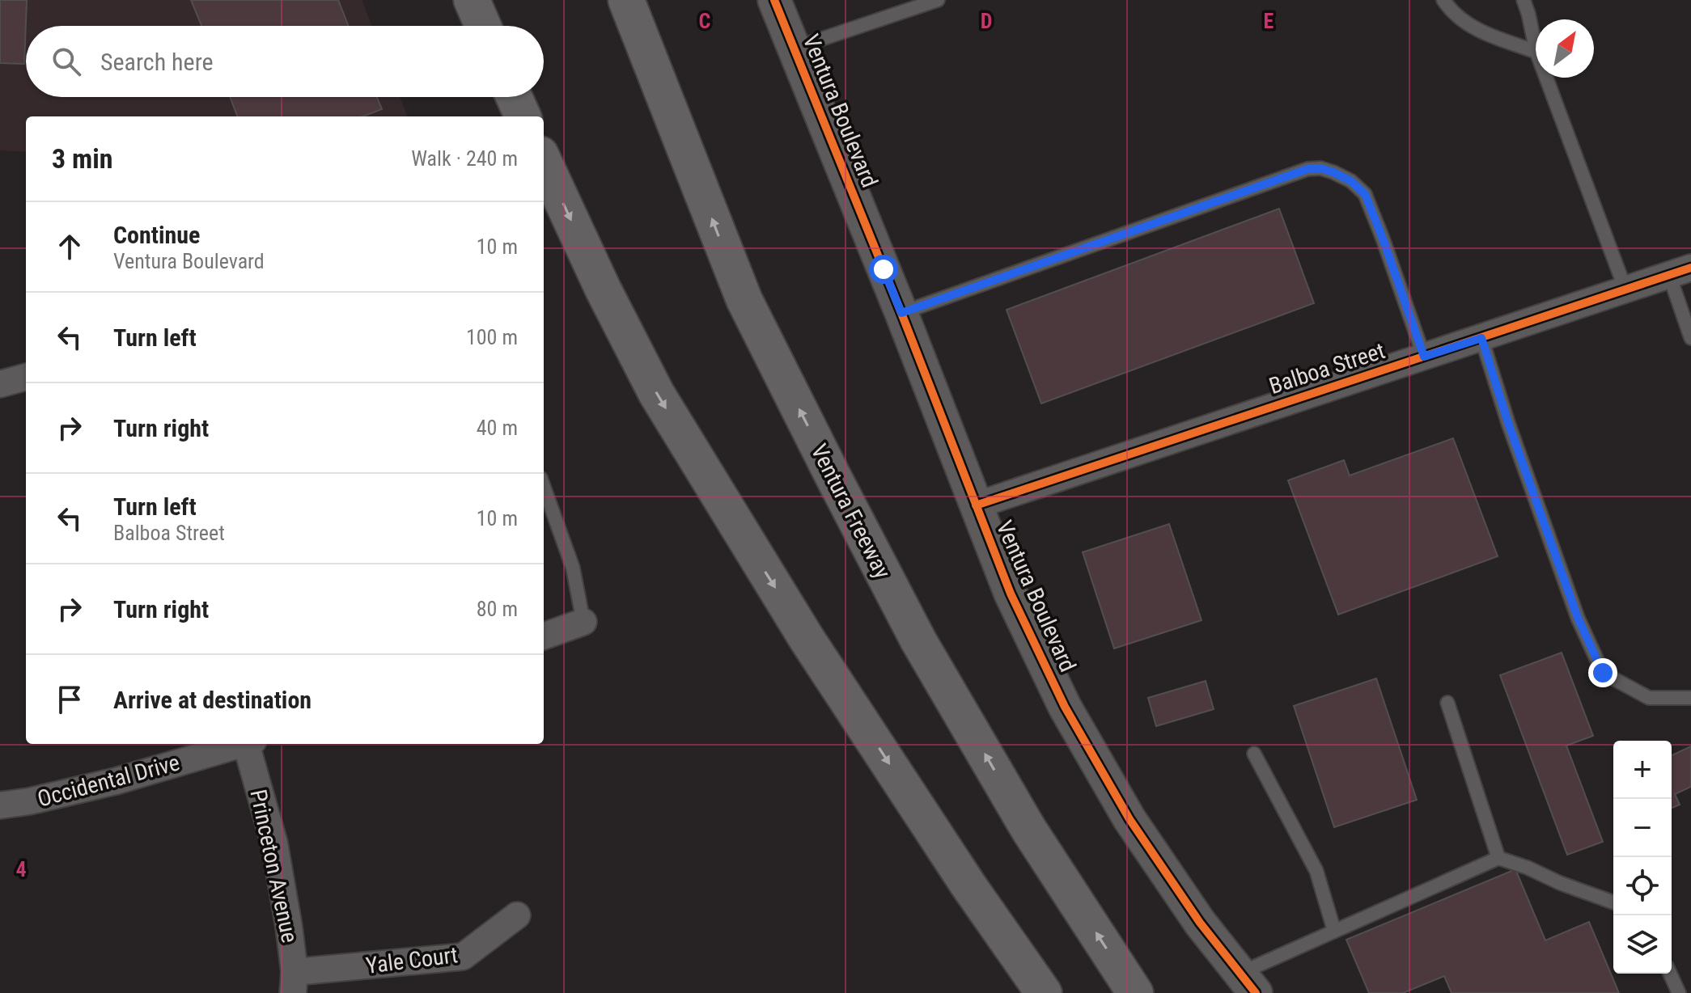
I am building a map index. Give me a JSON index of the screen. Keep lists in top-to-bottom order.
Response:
{
  "streets": {
    "highway": ["Ventura Freeway"],
    "street": [
      "Ventura Boulevard",
      "Balboa Street",
      "Occidental Drive",
      "Princeton Avenue",
      "Yale Court"
    ]
  },
  "crossings": [
    ["Ventura Boulevard", "Balboa Street"],
    ["Princeton Avenue", "Yale Court"]
  ],
  "north": "top right",
  "page": {
    "search": "Search here",
    "heading": ["3 min", "Walk · 240 m"],
    "list": [
      ["Continue", "Ventura Boulevard", "10 m"],
      ["Turn left", "100 m"],
      ["Turn right", "40 m"],
      ["Turn left", "Balboa Street", "10 m"],
      ["Turn right", "80 m"],
      "Arrive at destination"
    ],
    "map_buttons": ["+", "−"]
  },
  "grid": {
    "columns": ["C", "D", "E"],
    "rows": ["4"]
  }
}
